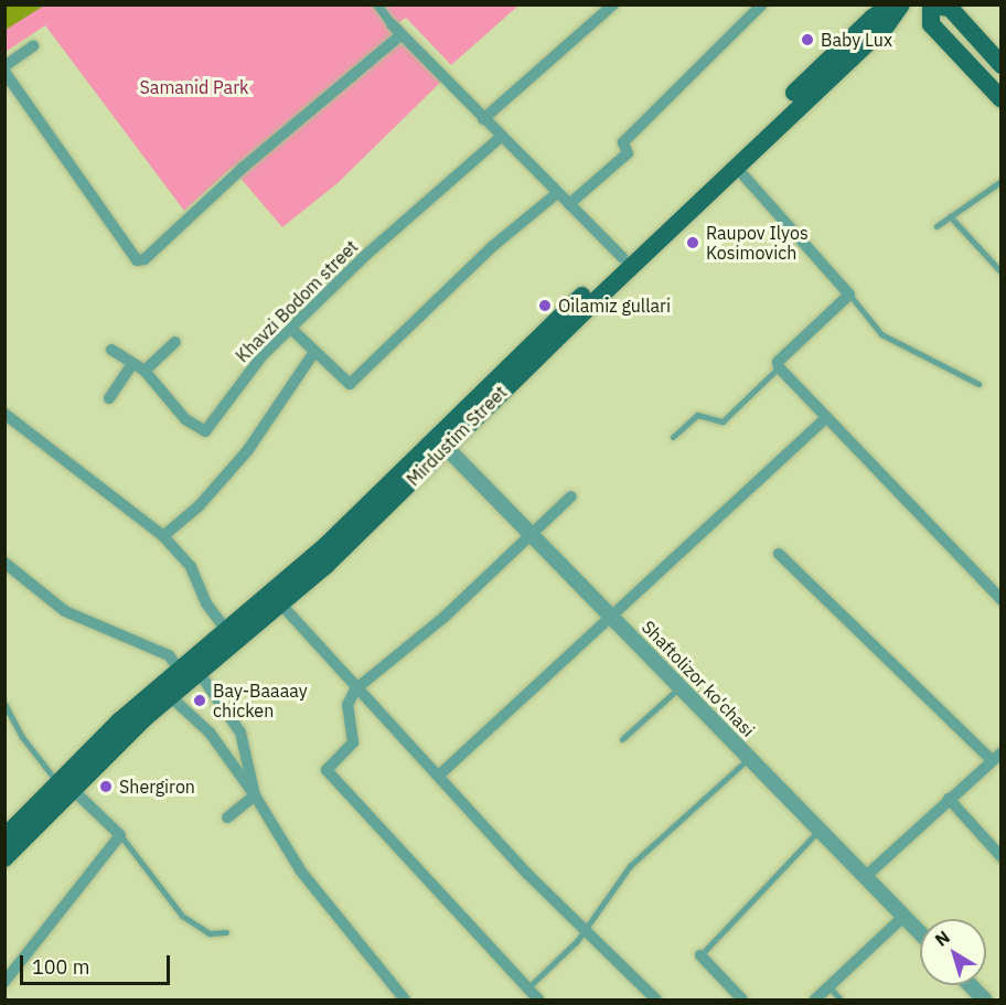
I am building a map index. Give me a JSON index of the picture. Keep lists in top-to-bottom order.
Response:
{
  "streets": {
    "main road": ["Mirdustim Street"],
    "street": ["Khavzi Bodom street", "Shaftolizor ko'chasi"]
  },
  "crossings": [
    ["Mirdustim Street", "Shaftolizor ko'chasi"]
  ],
  "parks": ["Samanid Park"],
  "places": [
    "Baby Lux",
    "Raupov Ilyos Kosimovich",
    "Oilamiz gullari",
    "Bay-Baaaay chicken",
    "Shergiron"
  ],
  "scale_bar": "100 m",
  "north": "top left"
}
